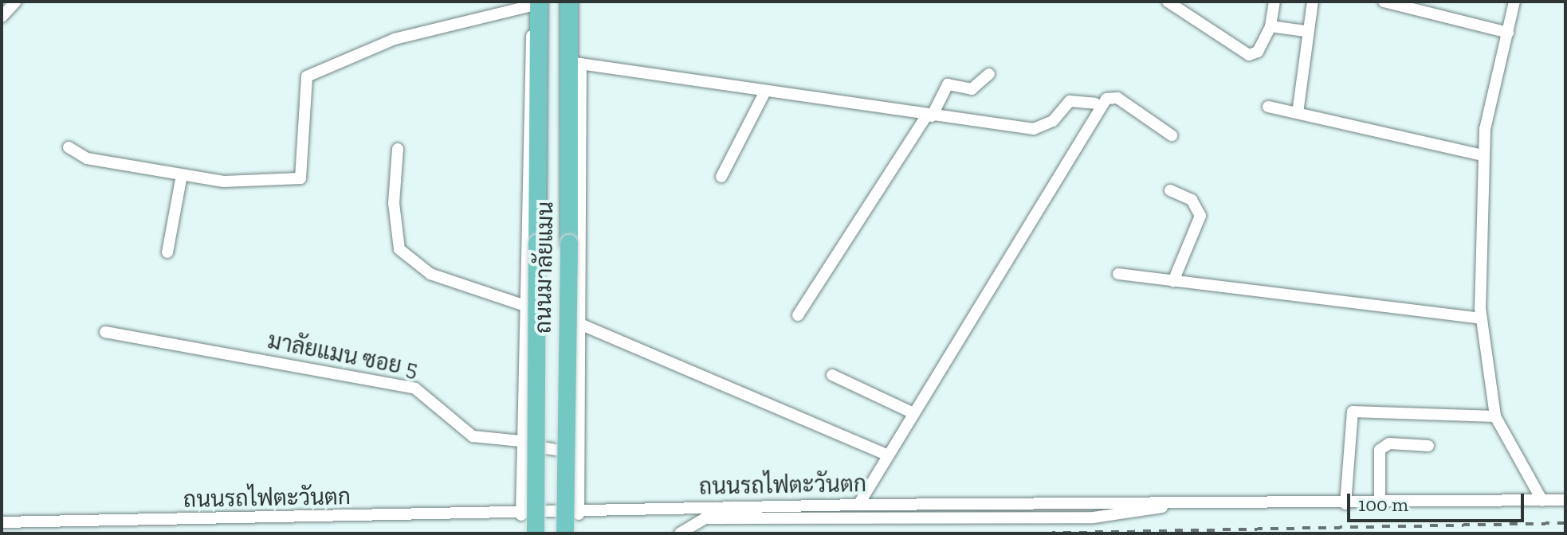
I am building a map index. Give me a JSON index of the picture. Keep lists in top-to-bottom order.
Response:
{
  "streets": {
    "highway": ["ถนนมาลัยแมน"],
    "street": ["มาลัยแมน ซอย 5", "ถนนรถไฟตะวันตก"]
  },
  "scale_bar": "100 m"
}
